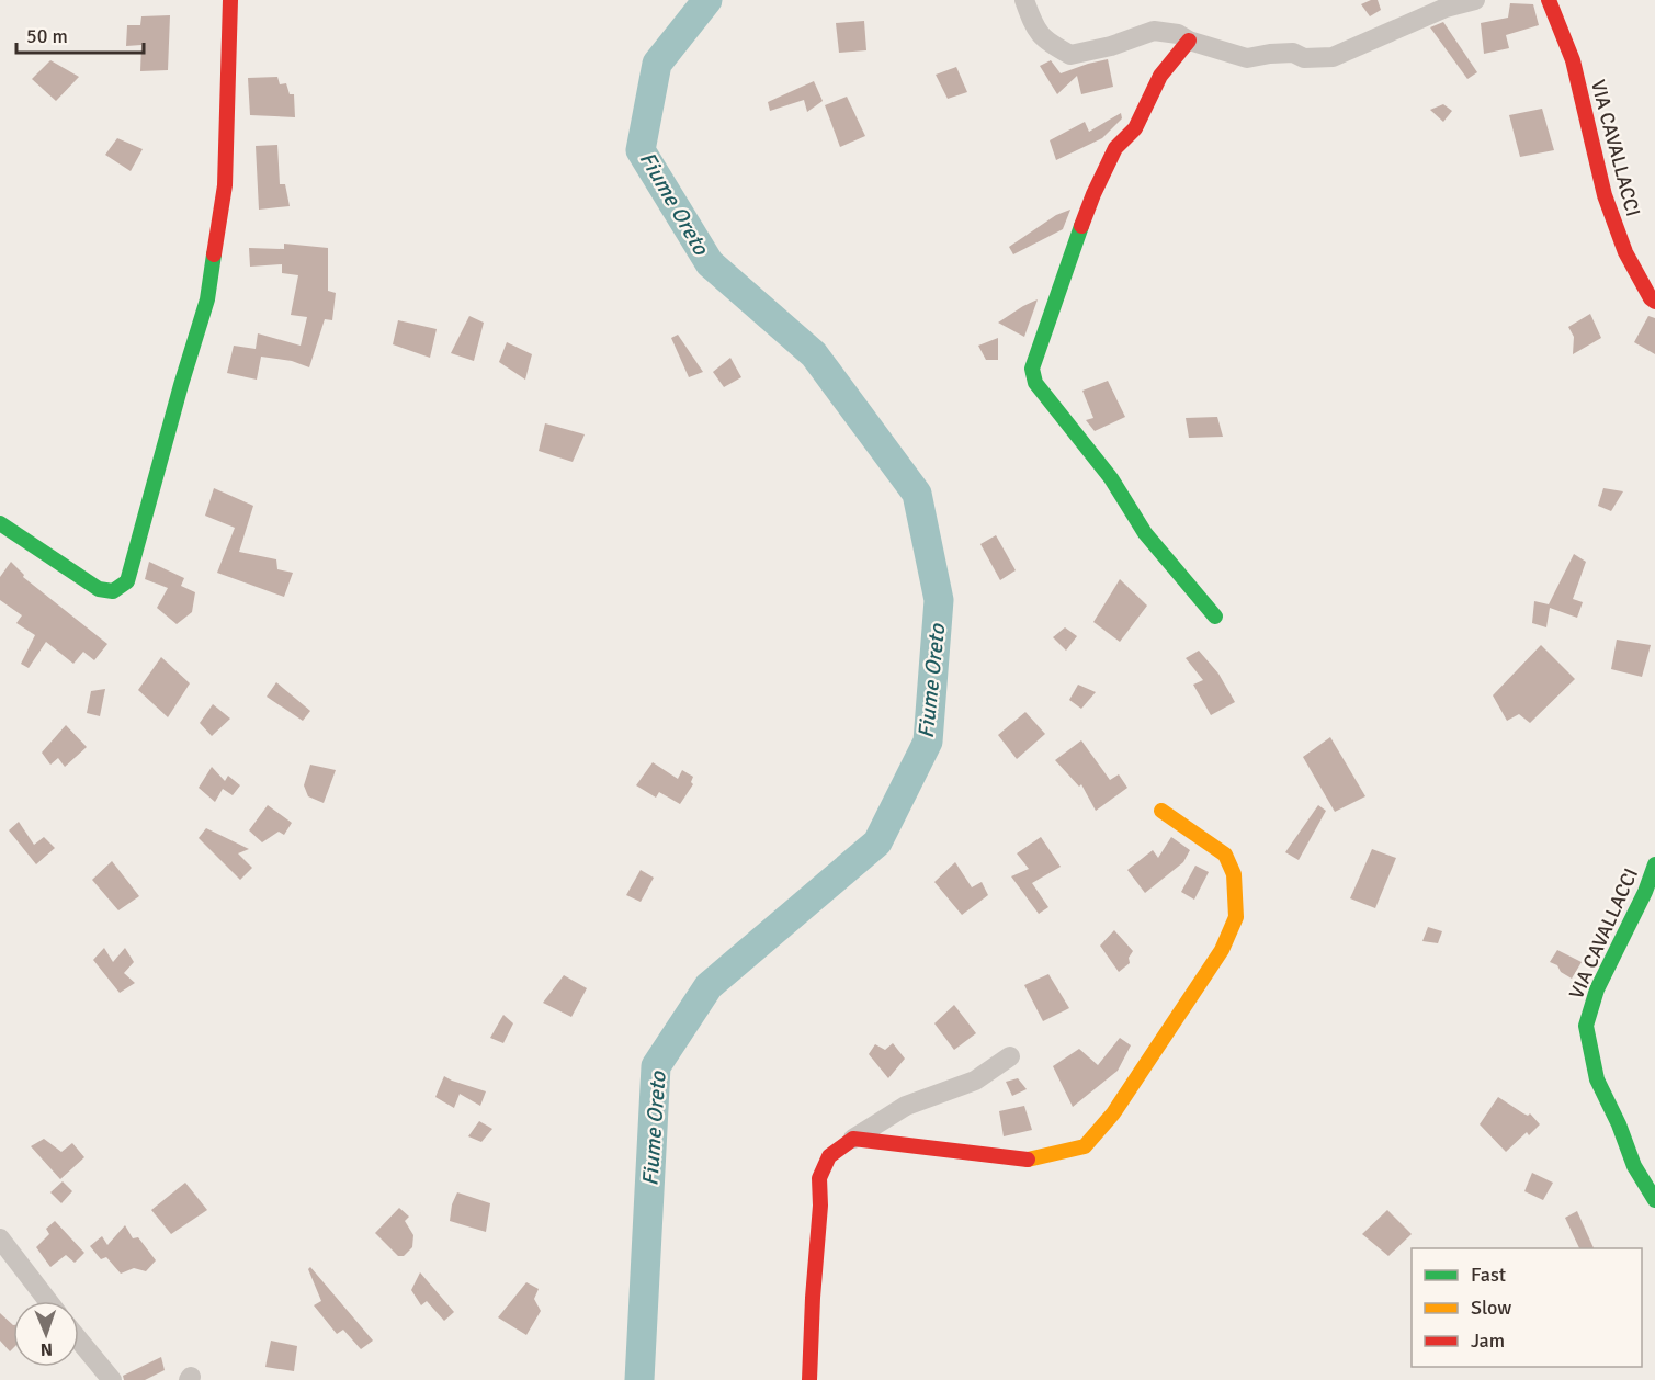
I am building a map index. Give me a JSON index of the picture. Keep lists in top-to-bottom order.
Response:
{
  "streets": {
    "street": ["VIA CAVALLACCI"]
  },
  "water": ["Fiume Oreto"],
  "legend": ["Fast", "Slow", "Jam"],
  "scale_bar": "50 m",
  "north": "bottom"
}
